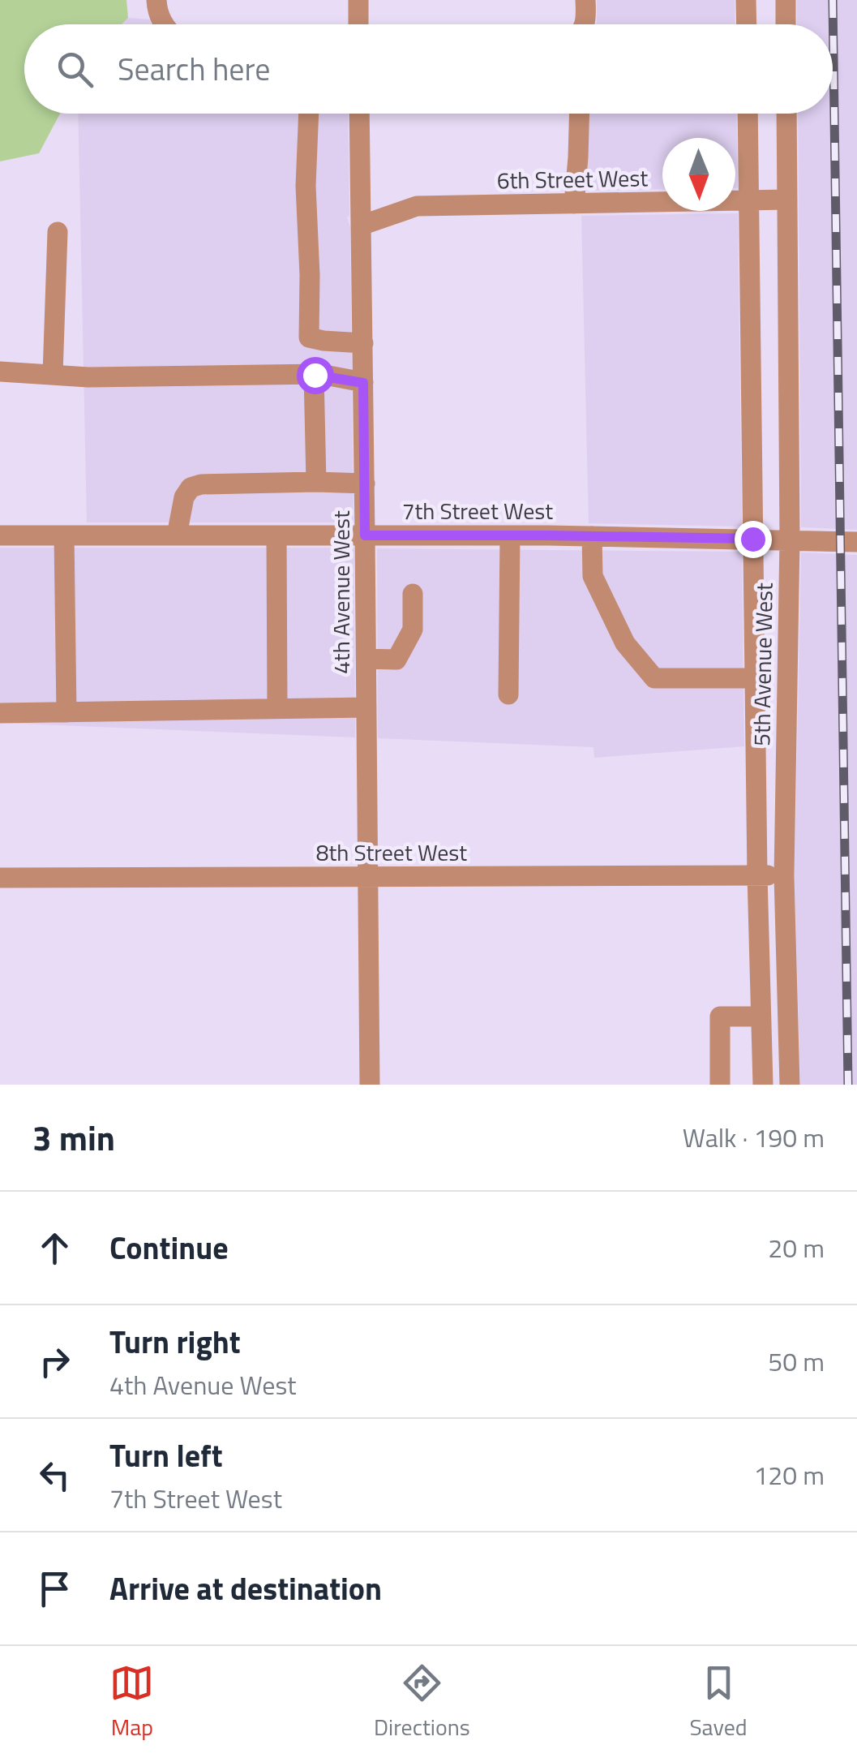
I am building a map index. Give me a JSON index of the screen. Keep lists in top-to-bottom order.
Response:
{
  "streets": {
    "street": [
      "6th Street West",
      "7th Street West",
      "4th Avenue West",
      "5th Avenue West",
      "8th Street West"
    ]
  },
  "crossings": [
    ["6th Street West", "4th Avenue West"],
    ["6th Street West", "5th Avenue West"],
    ["7th Street West", "4th Avenue West"],
    ["7th Street West", "5th Avenue West"],
    ["4th Avenue West", "8th Street West"],
    ["5th Avenue West", "8th Street West"]
  ],
  "north": "bottom",
  "page": {
    "search": "Search here",
    "heading": ["3 min", "Walk · 190 m"],
    "list": [
      ["Continue", "20 m"],
      ["Turn right", "4th Avenue West", "50 m"],
      ["Turn left", "7th Street West", "120 m"],
      "Arrive at destination"
    ],
    "nav": ["Map", "Directions", "Saved"]
  }
}
